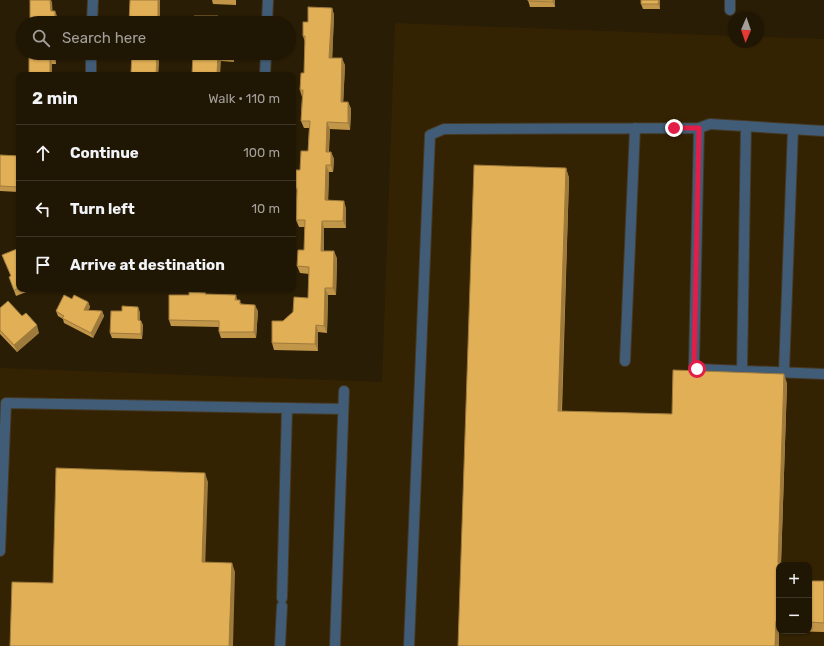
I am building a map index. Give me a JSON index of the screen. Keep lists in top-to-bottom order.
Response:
{
  "north": "bottom",
  "page": {
    "search": "Search here",
    "heading": ["2 min", "Walk · 110 m"],
    "list": [
      ["Continue", "100 m"],
      ["Turn left", "10 m"],
      "Arrive at destination"
    ],
    "map_buttons": ["+", "−"]
  }
}
